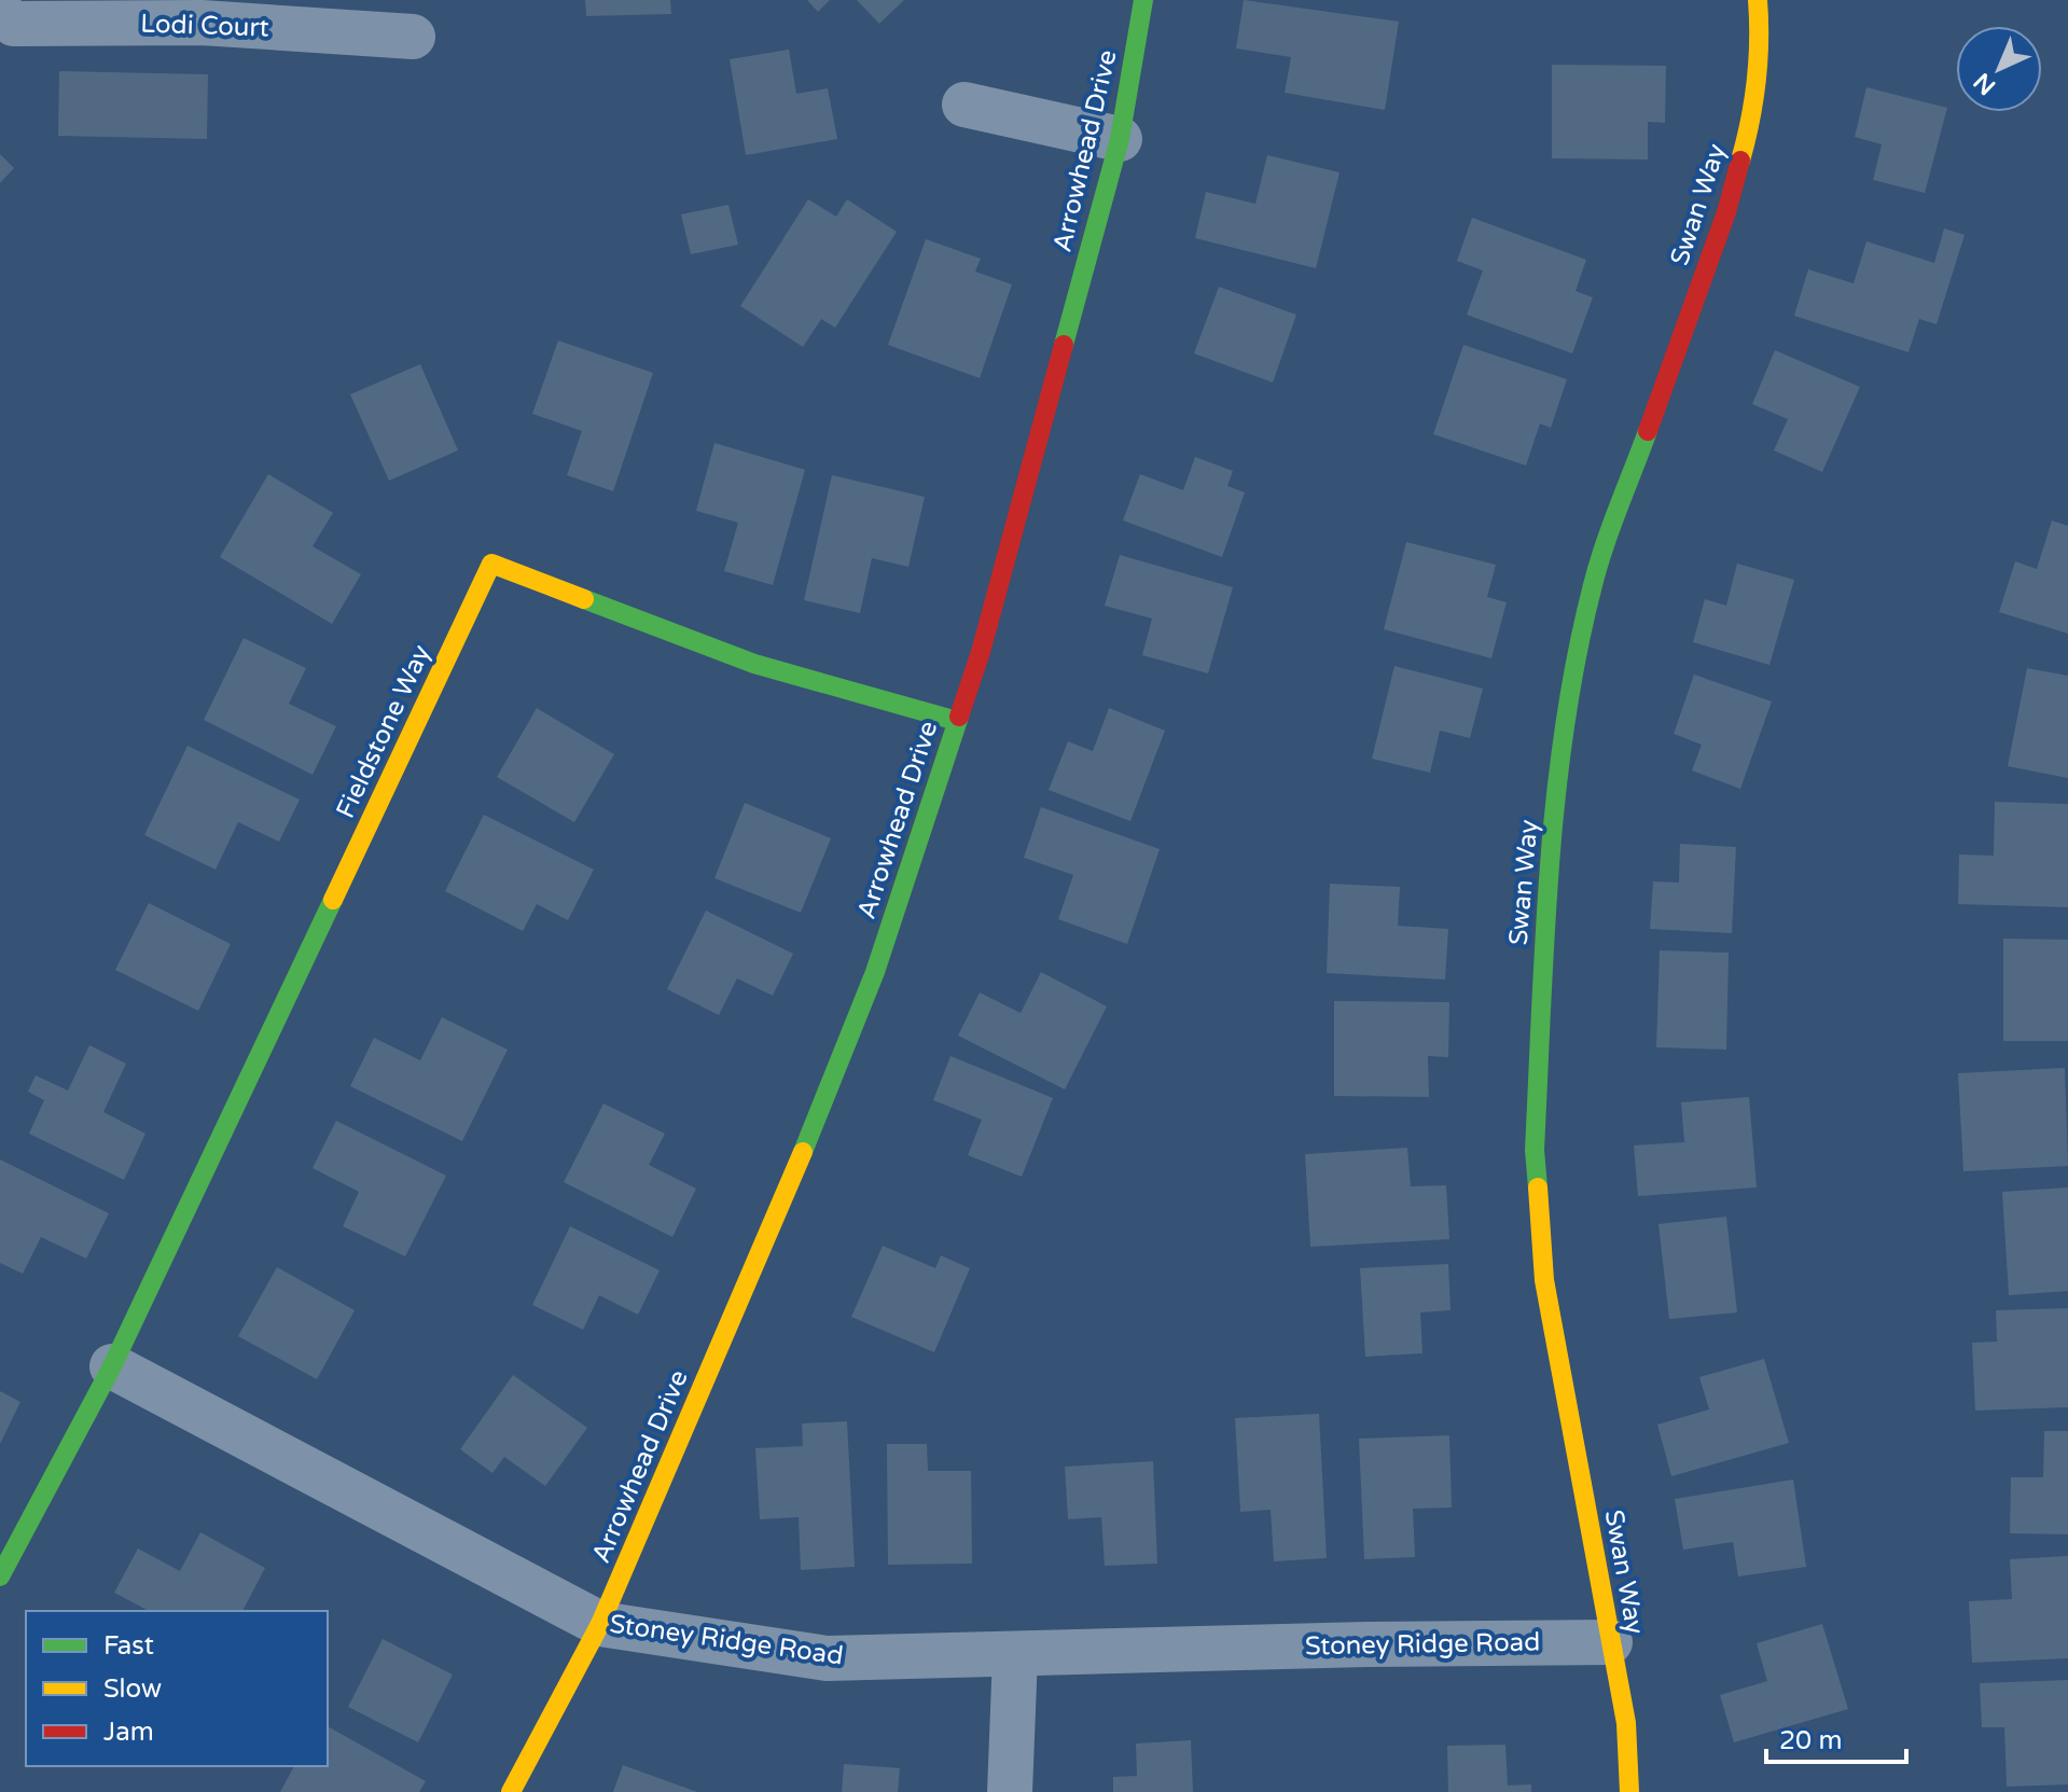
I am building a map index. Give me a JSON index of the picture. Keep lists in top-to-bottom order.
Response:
{
  "streets": {
    "street": [
      "Lodi Court",
      "Arrowhead Drive",
      "Swan Way",
      "Fieldstone Way",
      "Stoney Ridge Road"
    ]
  },
  "crossings": [
    ["Arrowhead Drive", "Fieldstone Way"],
    ["Arrowhead Drive", "Stoney Ridge Road"],
    ["Swan Way", "Stoney Ridge Road"],
    ["Fieldstone Way", "Stoney Ridge Road"]
  ],
  "legend": ["Fast", "Slow", "Jam"],
  "scale_bar": "20 m",
  "north": "bottom left"
}
